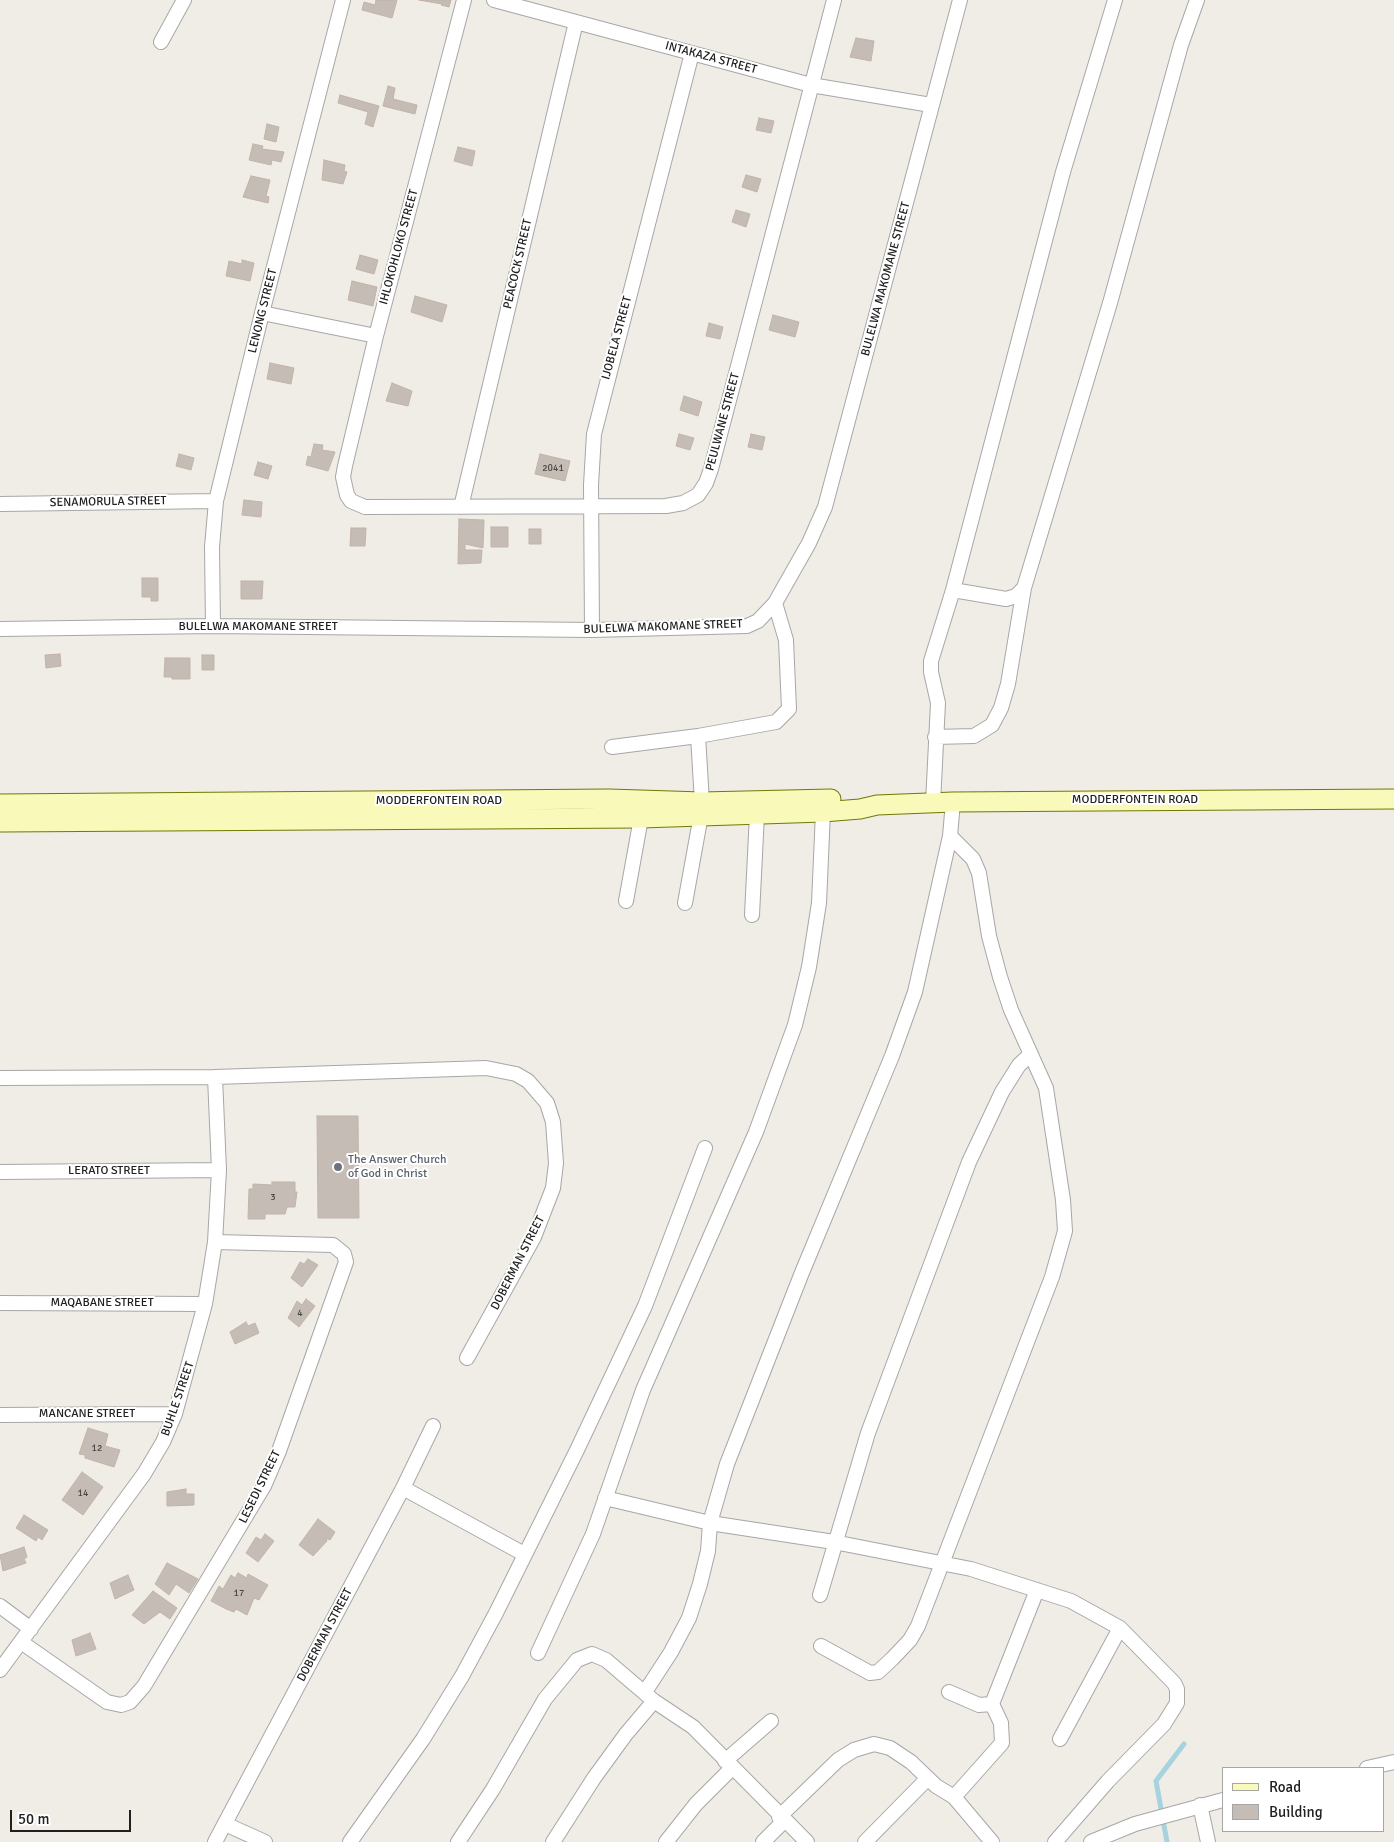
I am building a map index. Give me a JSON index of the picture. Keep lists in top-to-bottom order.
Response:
{
  "streets": {
    "main road": ["MODDERFONTEIN ROAD"],
    "street": [
      "INTAKAZA STREET",
      "IHLOKOHLOKO STREET",
      "PEACOCK STREET",
      "BULELWA MAKOMANE STREET",
      "LENONG STREET",
      "IJOBELA STREET",
      "PEULWANE STREET",
      "SENAMORULA STREET",
      "LERATO STREET",
      "DOBERMAN STREET",
      "MAQABANE STREET",
      "BUHLE STREET",
      "MANCANE STREET",
      "LESEDI STREET"
    ]
  },
  "crossings": [
    ["INTAKAZA STREET", "PEACOCK STREET"],
    ["INTAKAZA STREET", "BULELWA MAKOMANE STREET"],
    ["INTAKAZA STREET", "IJOBELA STREET"],
    ["INTAKAZA STREET", "PEULWANE STREET"],
    ["IHLOKOHLOKO STREET", "PEULWANE STREET"],
    ["PEACOCK STREET", "PEULWANE STREET"],
    ["BULELWA MAKOMANE STREET", "LENONG STREET"],
    ["BULELWA MAKOMANE STREET", "IJOBELA STREET"],
    ["LENONG STREET", "SENAMORULA STREET"],
    ["IJOBELA STREET", "PEULWANE STREET"],
    ["LERATO STREET", "BUHLE STREET"],
    ["DOBERMAN STREET", "BUHLE STREET"],
    ["MAQABANE STREET", "BUHLE STREET"],
    ["BUHLE STREET", "MANCANE STREET"],
    ["BUHLE STREET", "LESEDI STREET"]
  ],
  "places": ["The Answer Church of God in Christ"],
  "house_numbers": [
    "2041",
    "3",
    "4",
    "12",
    "14",
    "17"
  ],
  "legend": ["Road", "Building"],
  "scale_bar": "50 m"
}
